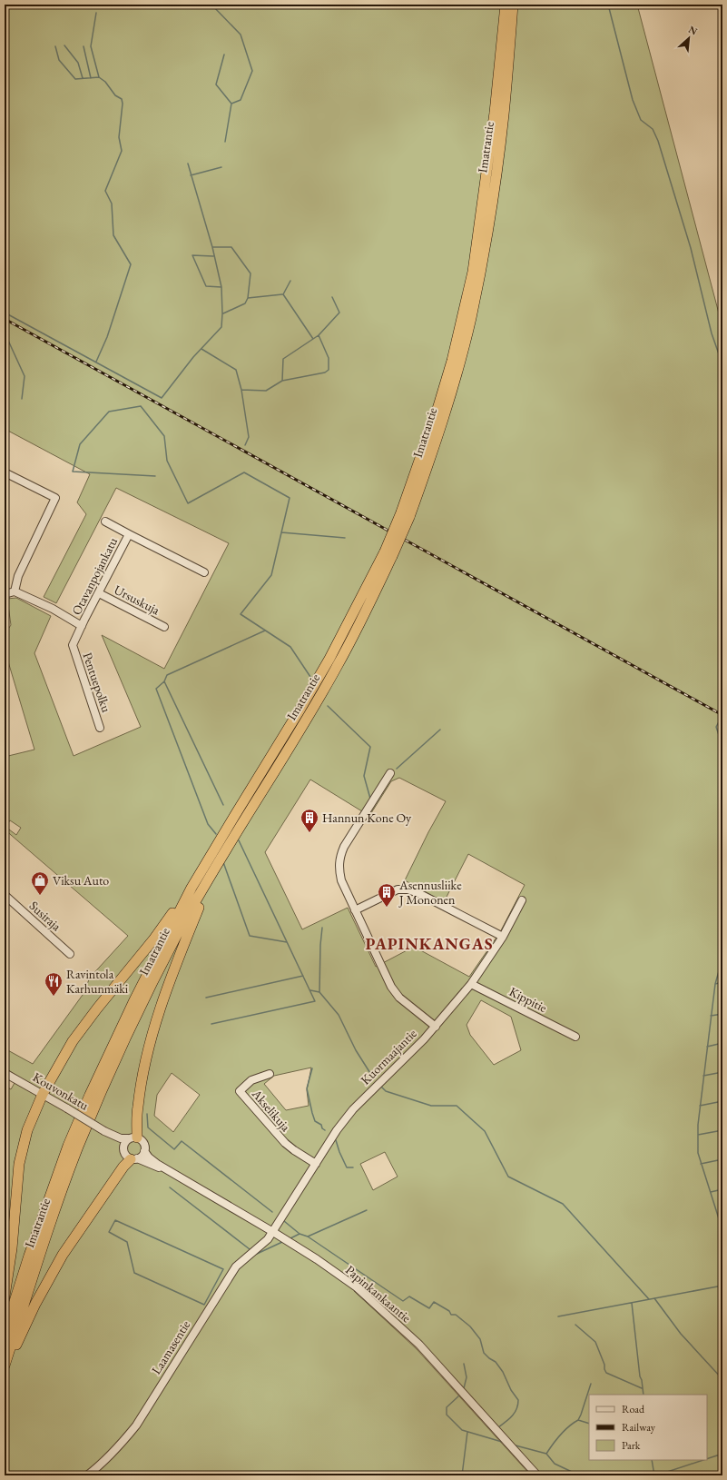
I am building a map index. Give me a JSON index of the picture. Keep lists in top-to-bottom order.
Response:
{
  "streets": {
    "highway": ["Imatrantie"],
    "street": [
      "Otavanpojankatu",
      "Ursuskuja",
      "Pentuepolku",
      "Susiraja",
      "Kippitie",
      "Kuormaajantie",
      "Kouvonkatu",
      "Akselikuja",
      "Papinkankaantie",
      "Laamasentie"
    ]
  },
  "crossings": [
    ["Otavanpojankatu", "Ursuskuja"],
    ["Otavanpojankatu", "Pentuepolku"],
    ["Kippitie", "Kuormaajantie"],
    ["Kuormaajantie", "Akselikuja"],
    ["Kuormaajantie", "Papinkankaantie"],
    ["Kuormaajantie", "Laamasentie"],
    ["Kouvonkatu", "Papinkankaantie"],
    ["Papinkankaantie", "Laamasentie"]
  ],
  "districts": ["PAPINKANGAS"],
  "places": {
    "building": ["Hannun Kone Oy", "Asennusliike J Mononen"],
    "shop": ["Viksu Auto"],
    "restaurant": ["Ravintola Karhunmäki"]
  },
  "legend": ["Road", "Railway", "Park"],
  "north": "top right"
}
